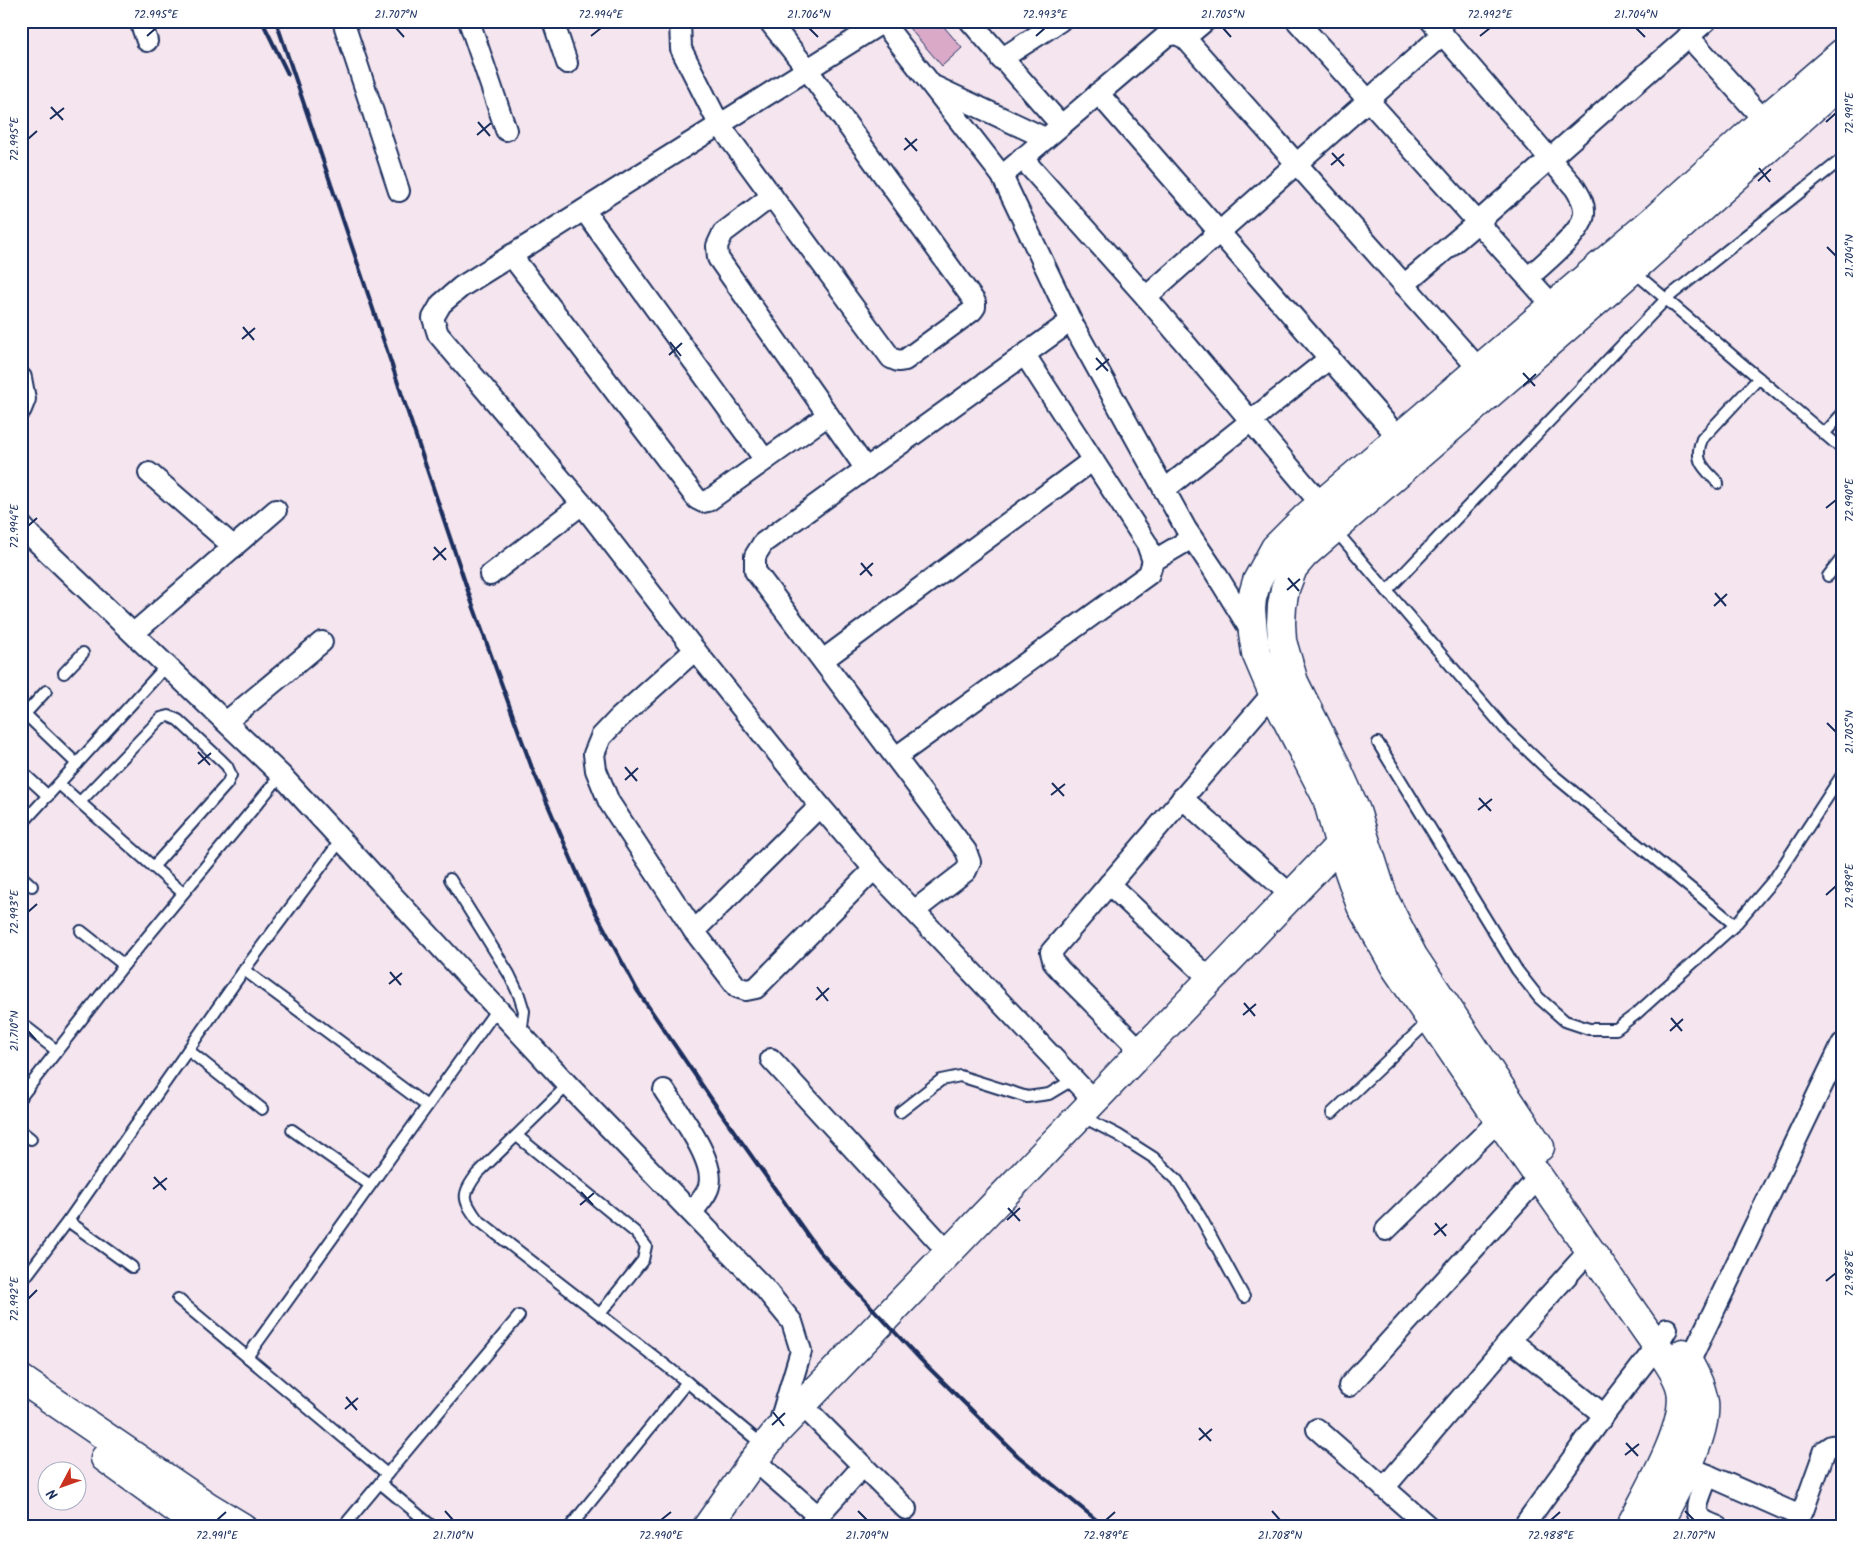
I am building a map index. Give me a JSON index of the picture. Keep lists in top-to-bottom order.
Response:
{
  "north": "bottom left",
  "coordinates": [
    "72.995°E",
    "21.707°N",
    "72.994°E",
    "21.706°N",
    "72.993°E",
    "21.705°N",
    "72.992°E",
    "21.704°N",
    "72.991°E",
    "72.990°E",
    "72.989°E",
    "21.710°N",
    "72.988°E",
    "21.709°N",
    "21.708°N"
  ]
}
